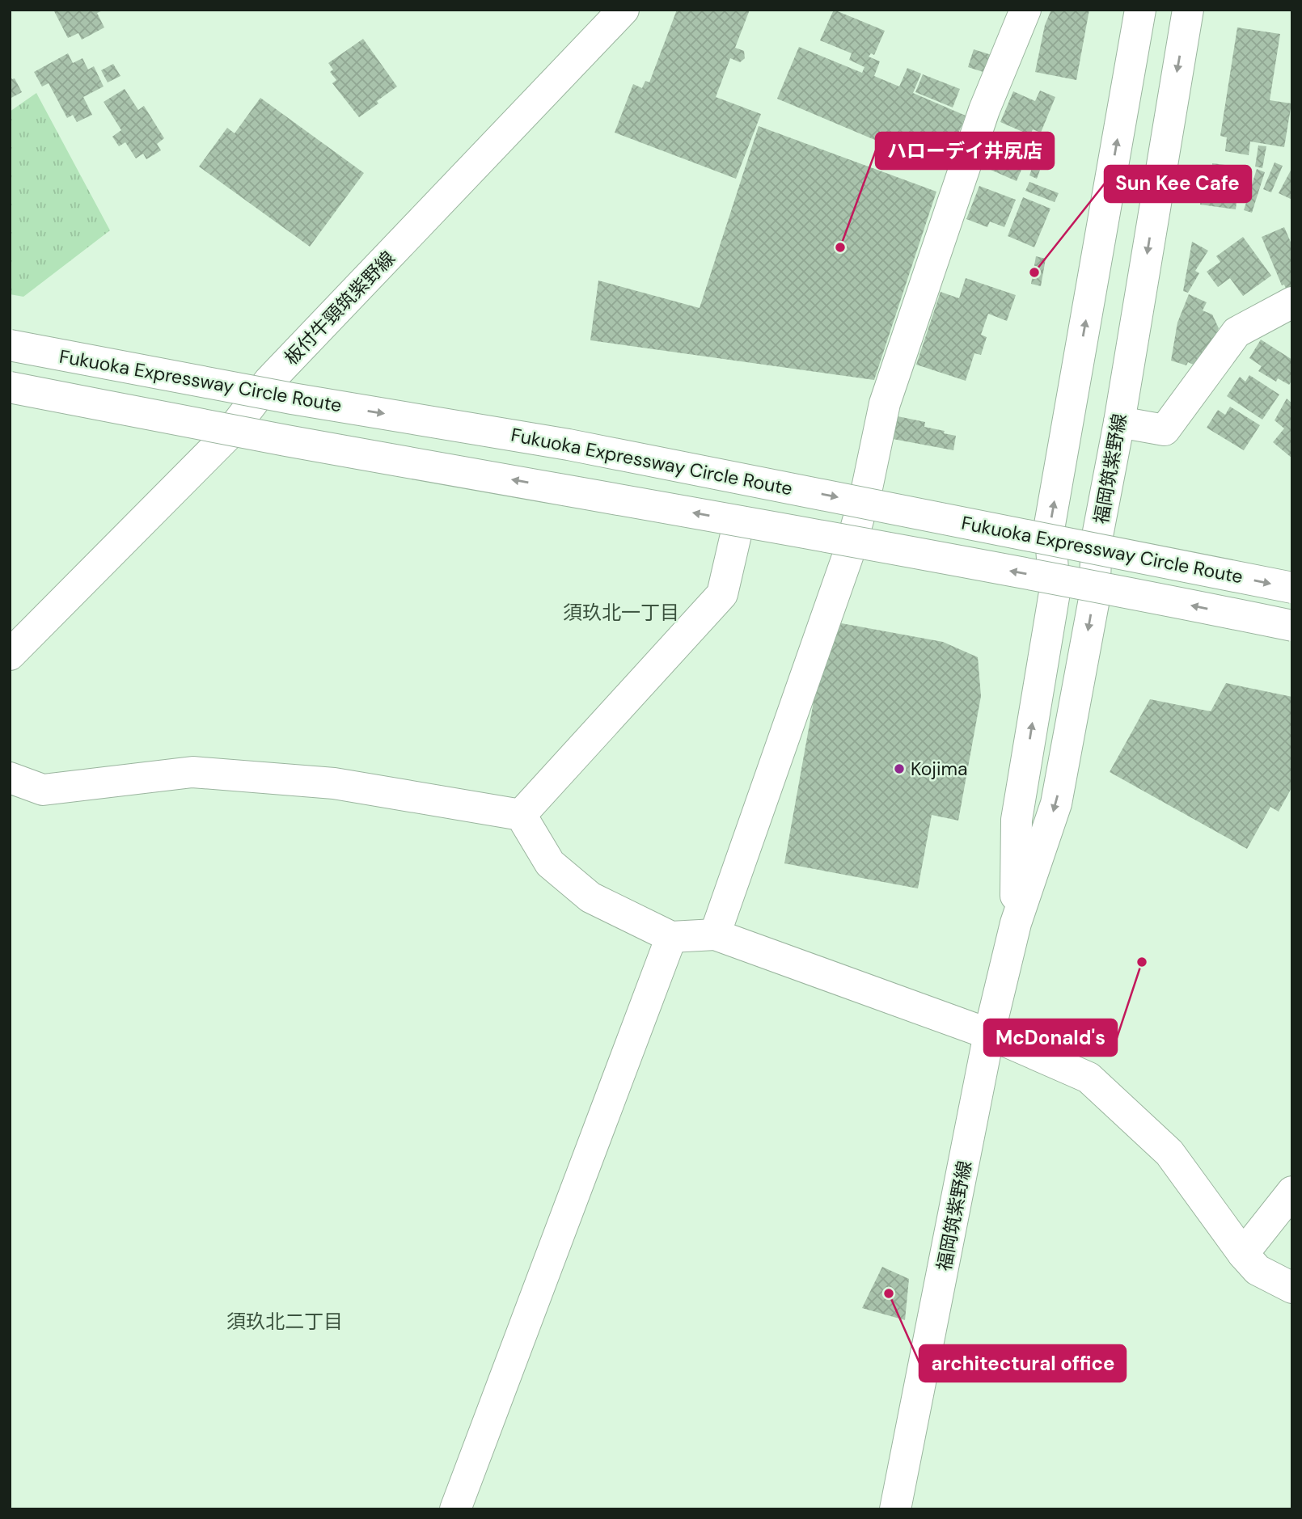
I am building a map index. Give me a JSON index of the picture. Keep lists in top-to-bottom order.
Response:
{
  "streets": {
    "main road": ["板付牛頸筑紫野線", "Fukuoka Expressway Circle Route", "福岡筑紫野線"]
  },
  "districts": ["須玖北一丁目", "須玖北二丁目"],
  "places": [
    "ハローデイ井尻店",
    "Sun Kee Cafe",
    "Kojima",
    "McDonald's",
    "architectural office"
  ]
}
